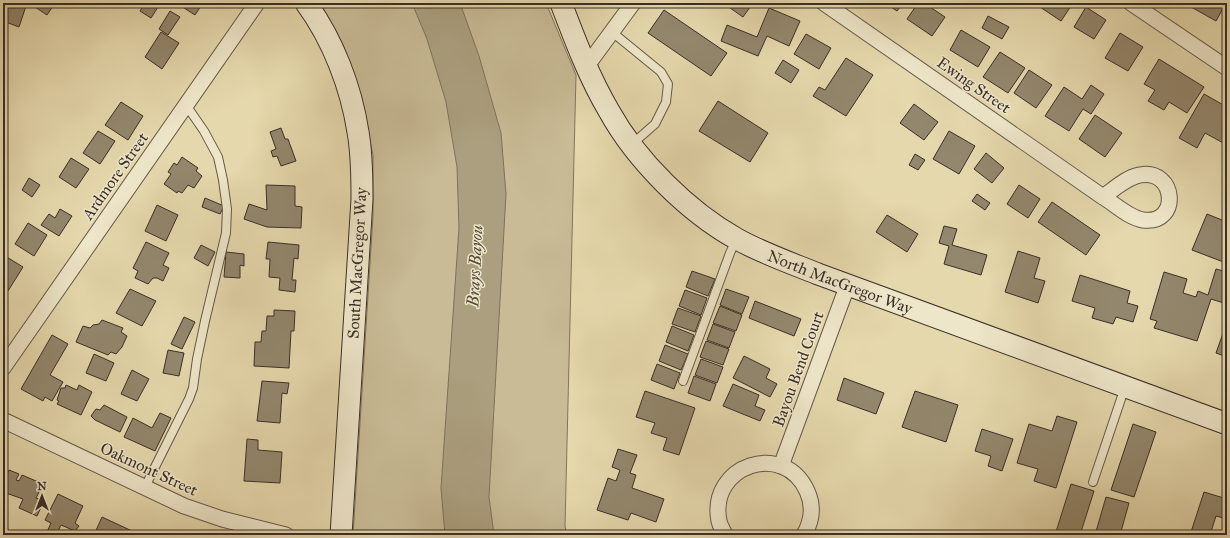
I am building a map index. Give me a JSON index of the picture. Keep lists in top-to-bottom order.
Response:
{
  "streets": {
    "main road": ["South MacGregor Way", "North MacGregor Way"],
    "street": [
      "Ewing Street",
      "Ardmore Street",
      "Bayou Bend Court",
      "Oakmont Street"
    ]
  },
  "crossings": [
    ["North MacGregor Way", "Bayou Bend Court"]
  ],
  "water": ["Brays Bayou"],
  "north": "top"
}
